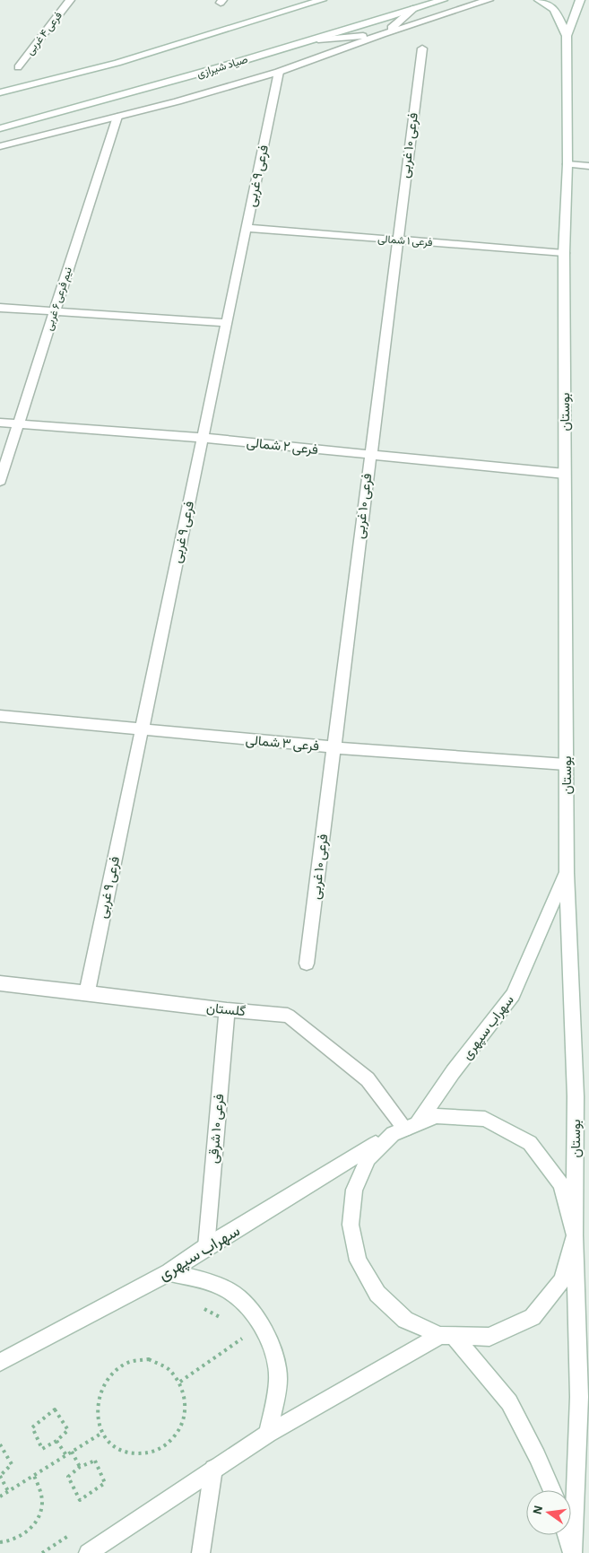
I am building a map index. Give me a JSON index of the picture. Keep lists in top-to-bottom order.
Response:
{
  "streets": {
    "street": [
      "فرعی ۴ غربی",
      "صیاد شیرازی",
      "فرعی ۱۰ غربی",
      "فرعی ۹ غربی",
      "فرعی ۱ شمالی",
      "نیم فرعی ۶ غربی",
      "بوستان",
      "فرعی ۲ شمالی",
      "فرعی ۳ شمالی",
      "گلستان",
      "سهراب سپهری",
      "فرعی ۱۰ شرقی"
    ]
  },
  "crossings": [
    ["فرعی ۱۰ غربی", "فرعی ۱ شمالی"],
    ["فرعی ۱۰ غربی", "فرعی ۲ شمالی"],
    ["فرعی ۱۰ غربی", "فرعی ۳ شمالی"],
    ["فرعی ۹ غربی", "فرعی ۱ شمالی"],
    ["فرعی ۹ غربی", "فرعی ۲ شمالی"],
    ["فرعی ۹ غربی", "فرعی ۳ شمالی"],
    ["فرعی ۹ غربی", "گلستان"],
    ["فرعی ۱ شمالی", "بوستان"],
    ["نیم فرعی ۶ غربی", "فرعی ۲ شمالی"],
    ["بوستان", "فرعی ۲ شمالی"],
    ["بوستان", "فرعی ۳ شمالی"],
    ["بوستان", "سهراب سپهری"],
    ["گلستان", "سهراب سپهری"],
    ["گلستان", "فرعی ۱۰ شرقی"],
    ["سهراب سپهری", "فرعی ۱۰ شرقی"]
  ],
  "north": "left"
}
